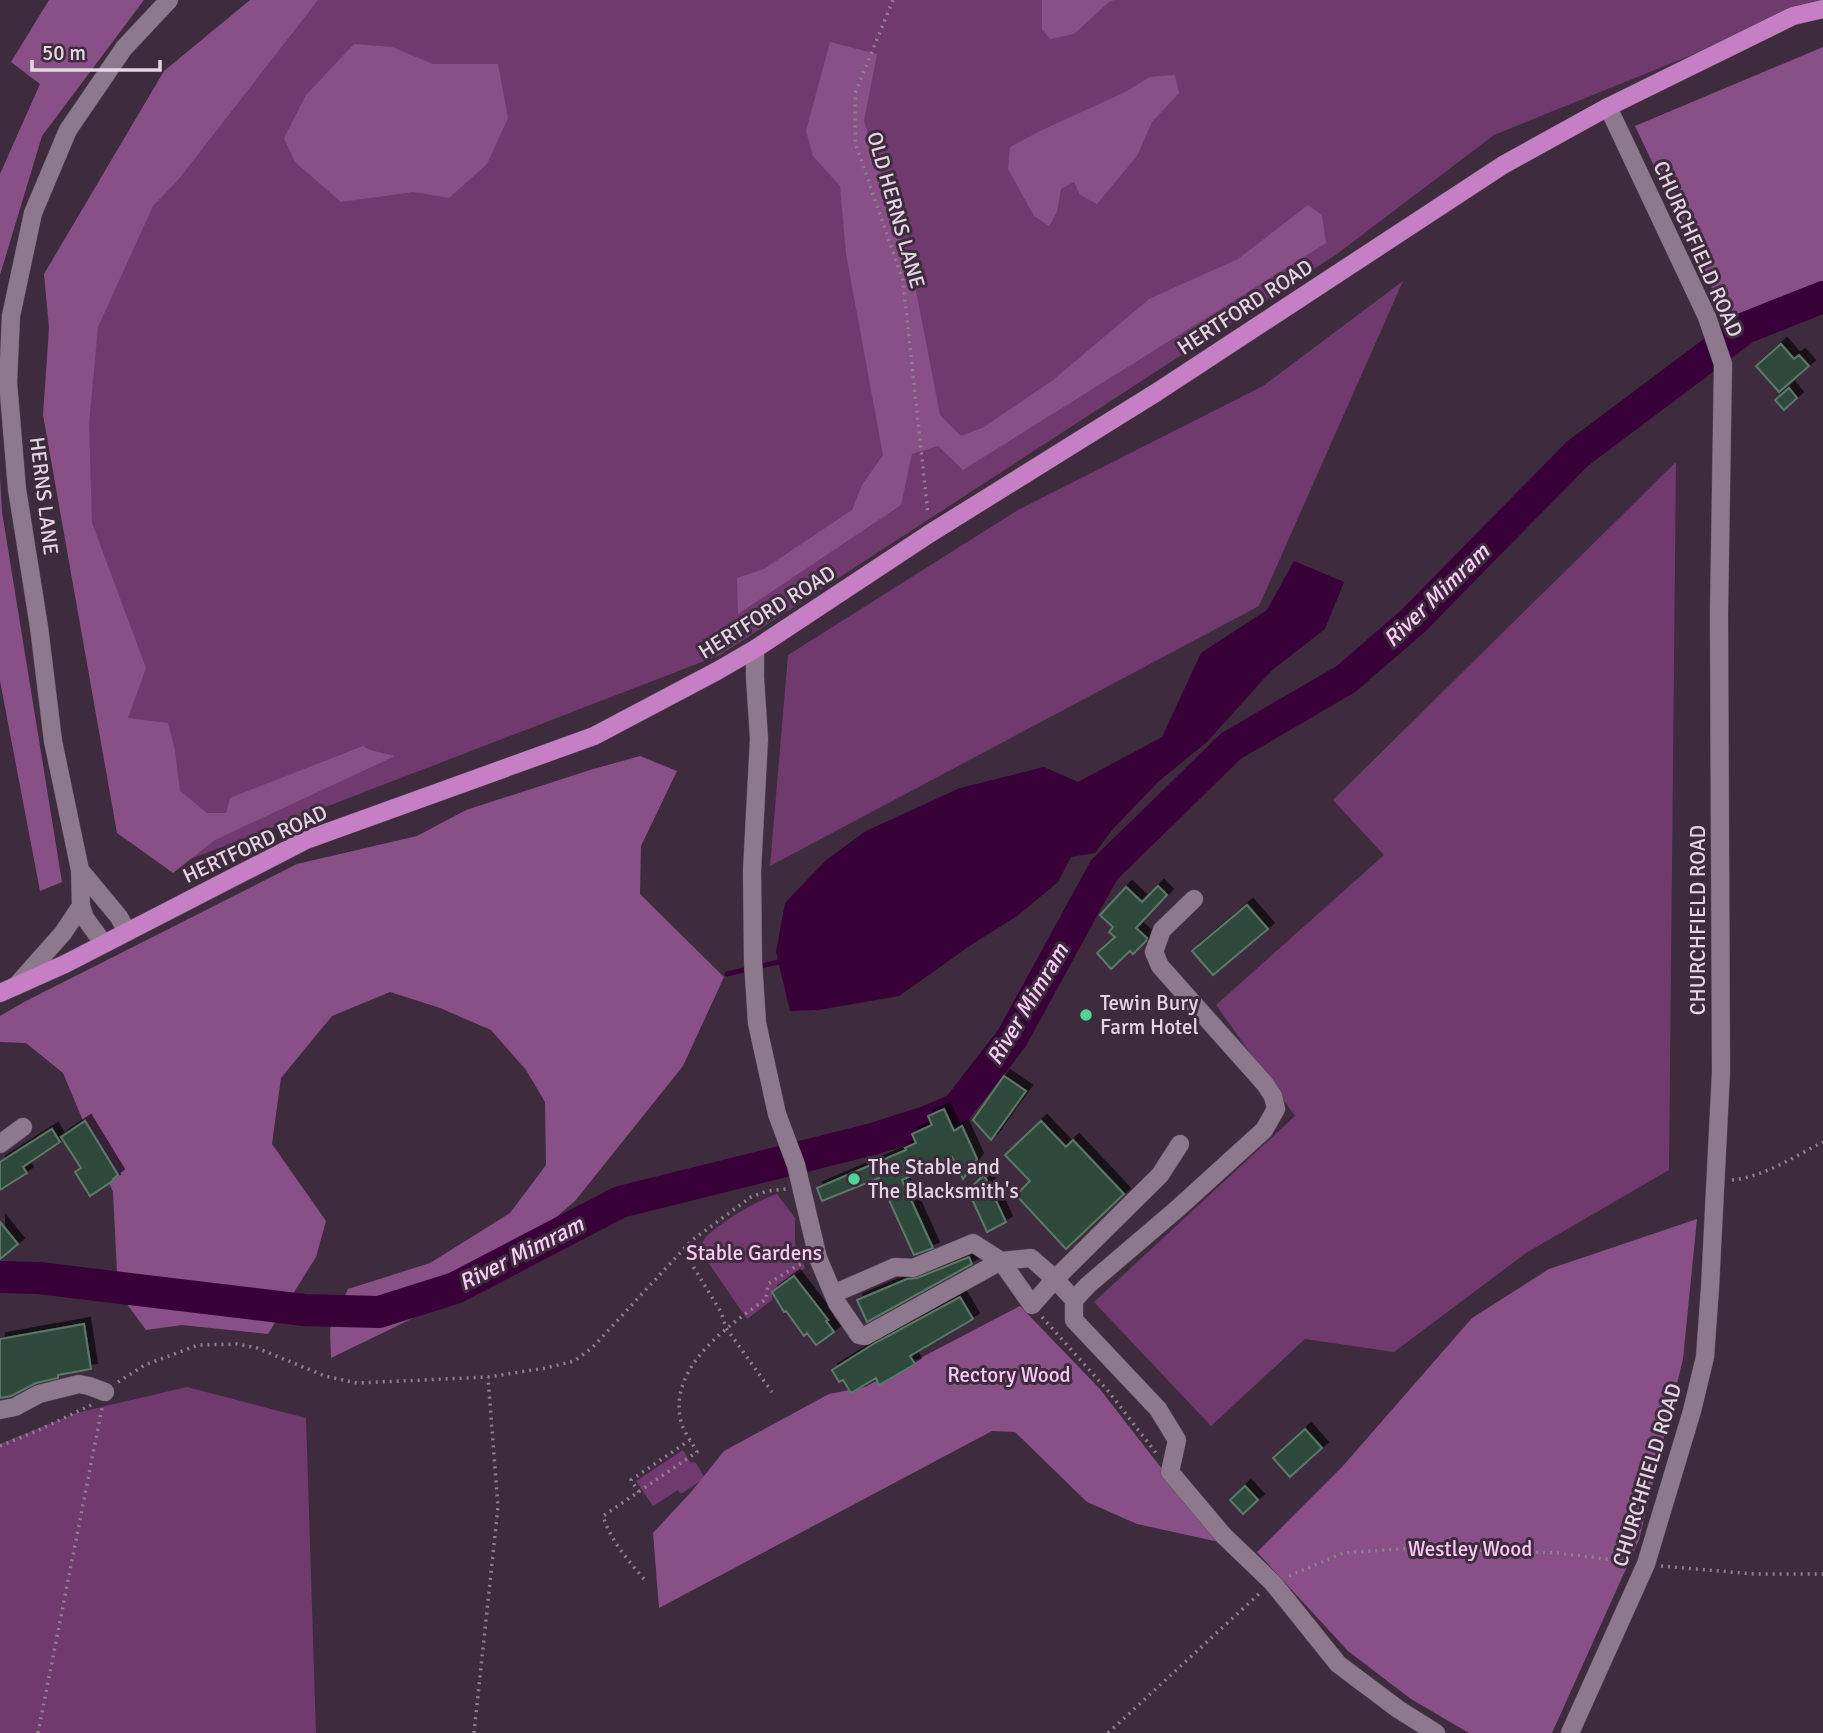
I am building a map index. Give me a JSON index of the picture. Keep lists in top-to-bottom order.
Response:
{
  "streets": {
    "main road": ["HERTFORD ROAD"],
    "street": ["CHURCHFIELD ROAD", "HERNS LANE"],
    "path": ["OLD HERNS LANE"]
  },
  "crossings": [
    ["OLD HERNS LANE", "HERTFORD ROAD"],
    ["CHURCHFIELD ROAD", "HERTFORD ROAD"],
    ["HERTFORD ROAD", "HERNS LANE"]
  ],
  "water": ["River Mimram"],
  "parks": ["Stable Gardens", "Rectory Wood", "Westley Wood"],
  "places": ["Tewin Bury Farm Hotel", "The Stable and The Blacksmith's"],
  "scale_bar": "50 m"
}
